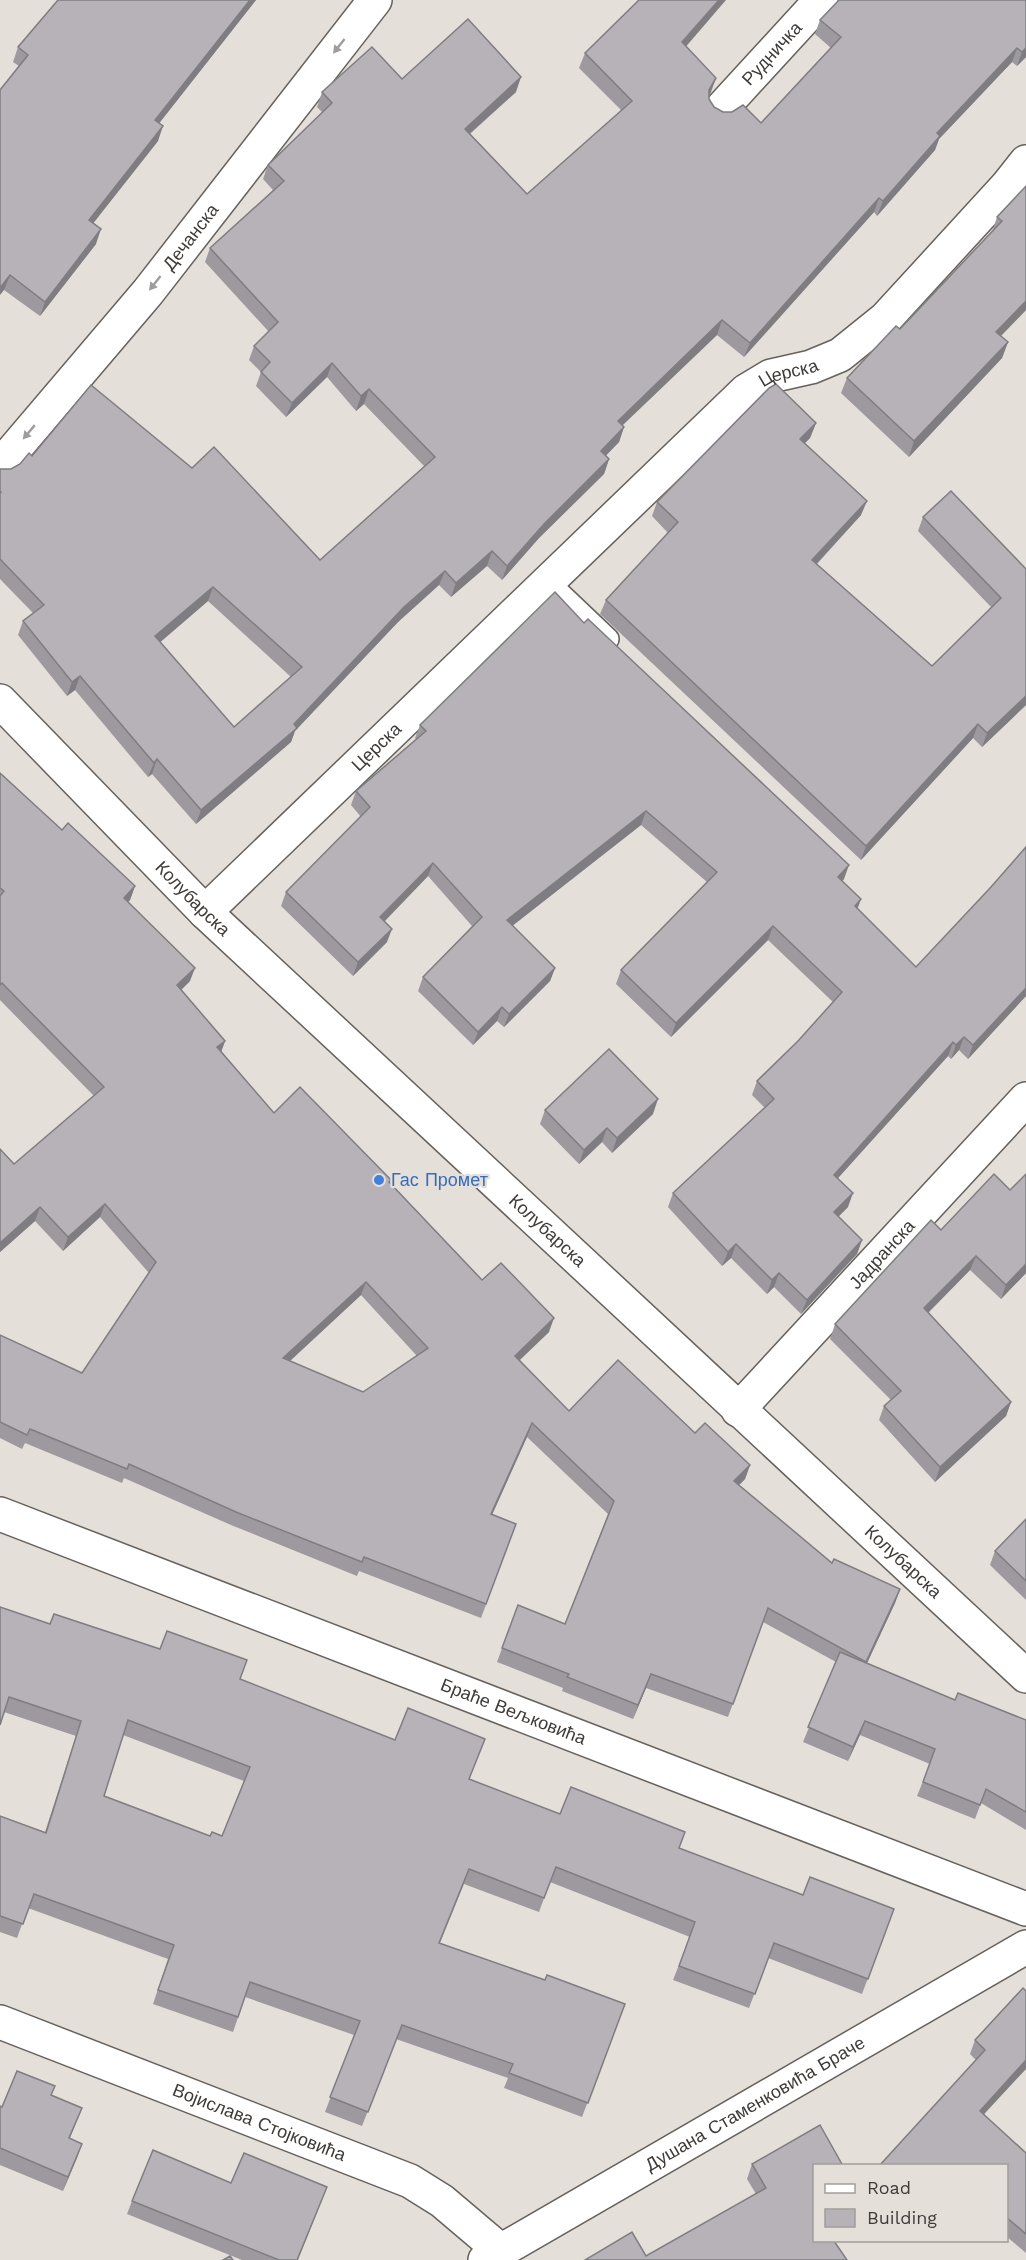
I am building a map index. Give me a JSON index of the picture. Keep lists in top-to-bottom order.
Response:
{
  "streets": {
    "street": [
      "Рудничка",
      "Дечанска",
      "Церска",
      "Колубарска",
      "Јадранска",
      "Браће Вељковића",
      "Душана Стаменковића Браче",
      "Војислава Стојковића"
    ]
  },
  "crossings": [
    ["Церска", "Колубарска"],
    ["Колубарска", "Јадранска"],
    ["Душана Стаменковића Браче", "Војислава Стојковића"]
  ],
  "one_way": ["Дечанска"],
  "places": ["Гас Промет"],
  "legend": ["Road", "Building"]
}
